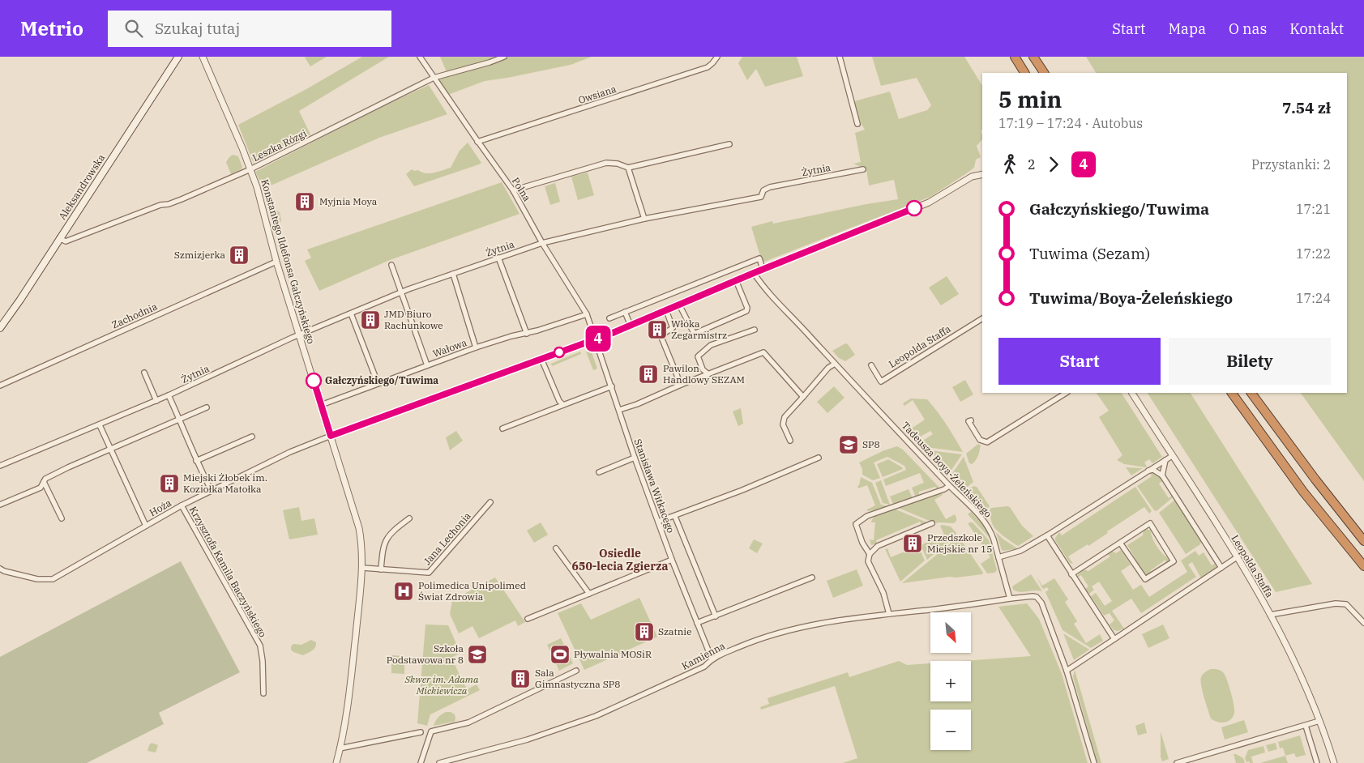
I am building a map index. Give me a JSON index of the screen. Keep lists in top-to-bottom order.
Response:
{
  "streets": {
    "main road": ["Aleksandrowska"],
    "street": [
      "Owsiana",
      "Leszka Rózgi",
      "Żytnia",
      "Polna",
      "Konstantego Ildefonsa Gałczyńskiego",
      "Zachodnia",
      "Leopolda Staffa",
      "Wałowa",
      "Tadeusza Boya-Żeleńskiego",
      "Stanisława Witkacego",
      "Hoża",
      "Jana Lechonia",
      "Krzysztofa Kamila Baczyńskiego",
      "Kamienna"
    ]
  },
  "crossings": [
    ["Owsiana", "Polna"],
    ["Leszka Rózgi", "Aleksandrowska"],
    ["Leszka Rózgi", "Polna"],
    ["Leszka Rózgi", "Konstantego Ildefonsa Gałczyńskiego"],
    ["Żytnia", "Polna"],
    ["Żytnia", "Konstantego Ildefonsa Gałczyńskiego"],
    ["Polna", "Wałowa"],
    ["Polna", "Stanisława Witkacego"],
    ["Konstantego Ildefonsa Gałczyńskiego", "Zachodnia"],
    ["Konstantego Ildefonsa Gałczyńskiego", "Wałowa"],
    ["Konstantego Ildefonsa Gałczyńskiego", "Hoża"],
    ["Konstantego Ildefonsa Gałczyńskiego", "Jana Lechonia"],
    ["Tadeusza Boya-Żeleńskiego", "Kamienna"],
    ["Stanisława Witkacego", "Kamienna"],
    ["Hoża", "Krzysztofa Kamila Baczyńskiego"]
  ],
  "districts": ["Osiedle 650-lecia Zgierza"],
  "parks": ["Skwer im. Adama Mickiewicza"],
  "places": {
    "building": [
      "Myjnia Moya",
      "Szmizjerka",
      "JMD Biuro Rachunkowe",
      "Włóka Zegarmistrz",
      "Pawilon Handlowy SEZAM",
      "Miejski Żłobek im. Koziołka Matołka",
      "Przedszkole Miejskie nr 15",
      "Szatnie",
      "Sala Gimnastyczna SP8"
    ],
    "other": ["Gałczyńskiego/Tuwima"],
    "school or university": ["SP8", "Szkoła Podstawowa nr 8"],
    "hospital": ["Polimedica Unipolimed Świat Zdrowia"],
    "sports": ["Pływalnia MOSiR"]
  },
  "lines": ["bus line 4"],
  "north": "bottom right",
  "page": {
    "header": "Metrio",
    "search": "Szukaj tutaj",
    "nav": [
      "Start",
      "Mapa",
      "O nas",
      "Kontakt"
    ],
    "on_map": "4",
    "heading": ["5 min", "17:19 – 17:24 · Autobus", "7.54 zł"],
    "legs": ["2", "4", "Przystanki: 2"],
    "list": [
      {
        "name": "Gałczyńskiego/Tuwima",
        "value": "17:21"
      },
      {
        "name": "Tuwima (Sezam)",
        "value": "17:22"
      },
      {
        "name": "Tuwima/Boya-Żeleńskiego",
        "value": "17:24"
      }
    ],
    "buttons": ["Start", "Bilety"],
    "map_buttons": ["+", "−"]
  }
}
